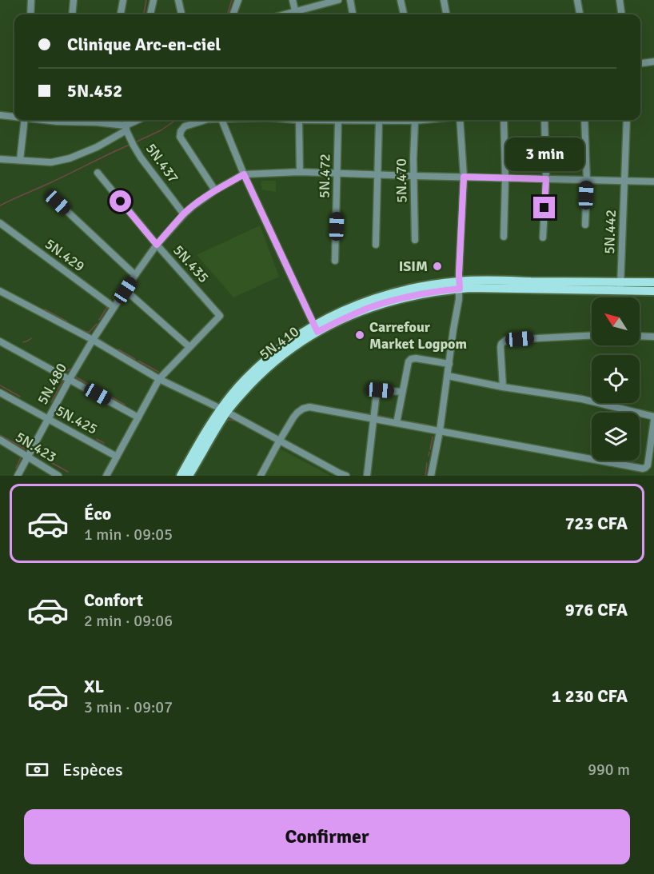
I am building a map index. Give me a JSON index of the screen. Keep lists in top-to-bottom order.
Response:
{
  "streets": {
    "main road": ["5N.410"],
    "street": [
      "5N.437",
      "5N.472",
      "5N.470",
      "5N.442",
      "5N.429",
      "5N.435",
      "5N.480",
      "5N.425",
      "5N.423"
    ]
  },
  "crossings": [
    ["5N.437", "5N.480"],
    ["5N.442", "5N.410"],
    ["5N.429", "5N.480"],
    ["5N.435", "5N.480"],
    ["5N.435", "5N.425"],
    ["5N.480", "5N.425"],
    ["5N.480", "5N.423"]
  ],
  "places": ["ISIM", "Carrefour Market Logpom"],
  "north": "top left",
  "page": {
    "banner": ["Clinique Arc-en-ciel", "5N.452"],
    "bubble": "3 min",
    "list": [
      {
        "name": "Éco",
        "note": "1 min · 09:05",
        "value": "723 CFA"
      },
      {
        "name": "Confort",
        "note": "2 min · 09:06",
        "value": "976 CFA"
      },
      {
        "name": "XL",
        "note": "3 min · 09:07",
        "value": "1 230 CFA"
      }
    ],
    "pay": ["Espèces", "990 m"],
    "buttons": "Confirmer"
  }
}
